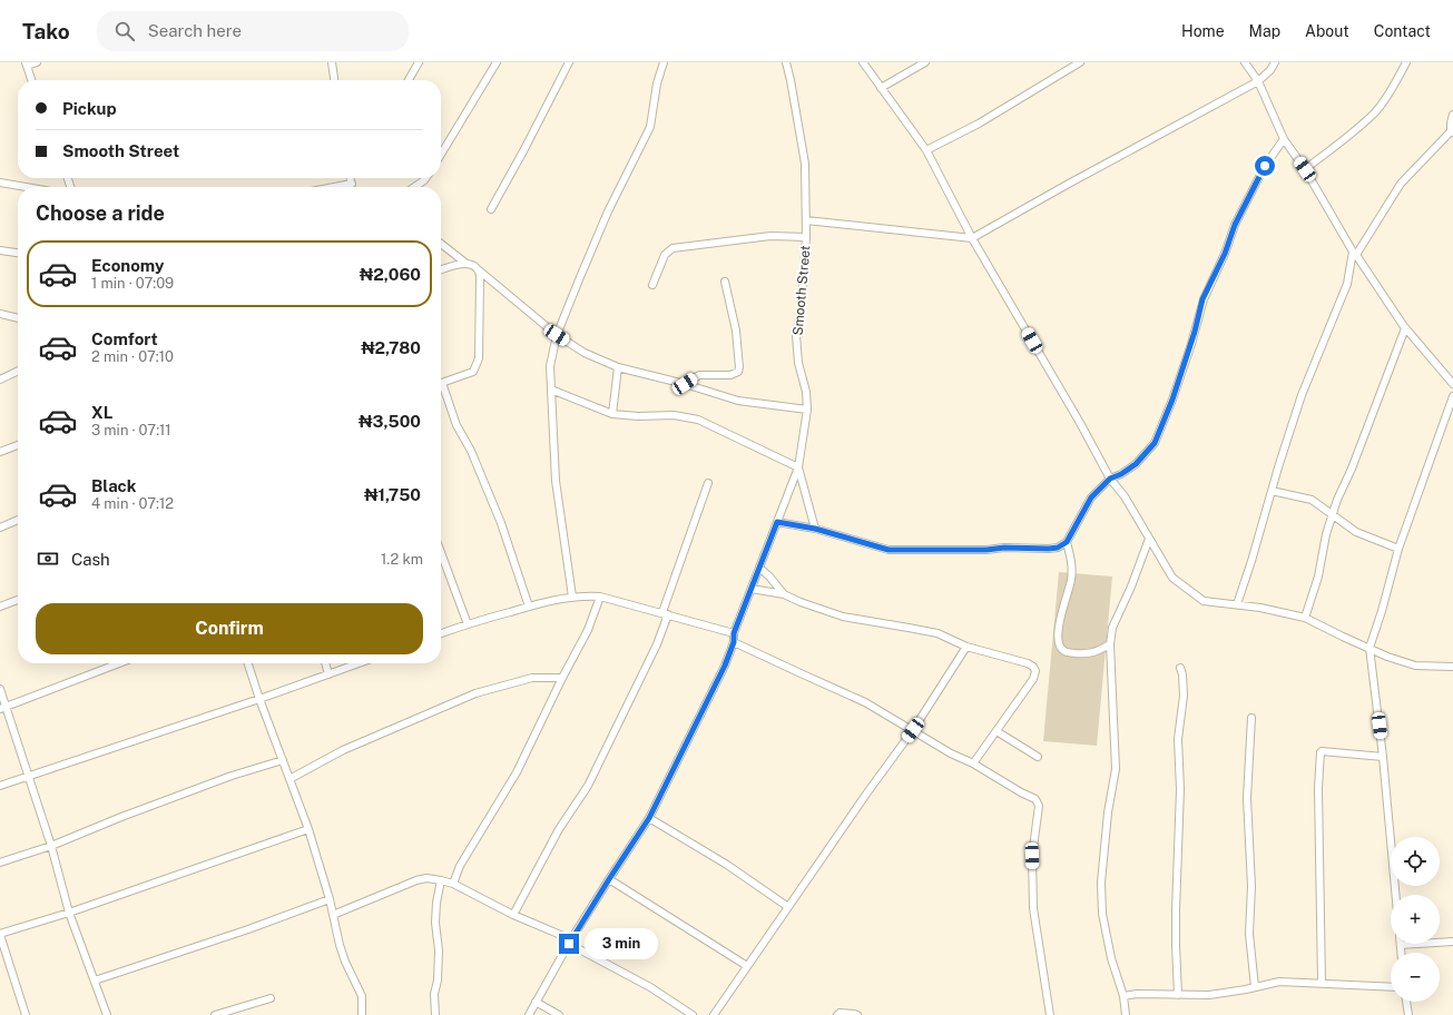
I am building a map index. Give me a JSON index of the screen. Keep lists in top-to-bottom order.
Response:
{
  "streets": {
    "street": ["Smooth Street"]
  },
  "page": {
    "header": "Tako",
    "search": "Search here",
    "nav": [
      "Home",
      "Map",
      "About",
      "Contact"
    ],
    "banner": ["Pickup", "Smooth Street"],
    "heading": "Choose a ride",
    "list": [
      {
        "name": "Economy",
        "note": "1 min · 07:09",
        "value": "₦2,060"
      },
      {
        "name": "Comfort",
        "note": "2 min · 07:10",
        "value": "₦2,780"
      },
      {
        "name": "XL",
        "note": "3 min · 07:11",
        "value": "₦3,500"
      },
      {
        "name": "Black",
        "note": "4 min · 07:12",
        "value": "₦1,750"
      }
    ],
    "pay": ["Cash", "1.2 km"],
    "buttons": "Confirm",
    "map_buttons": ["+", "−"],
    "bubble": "3 min"
  }
}
